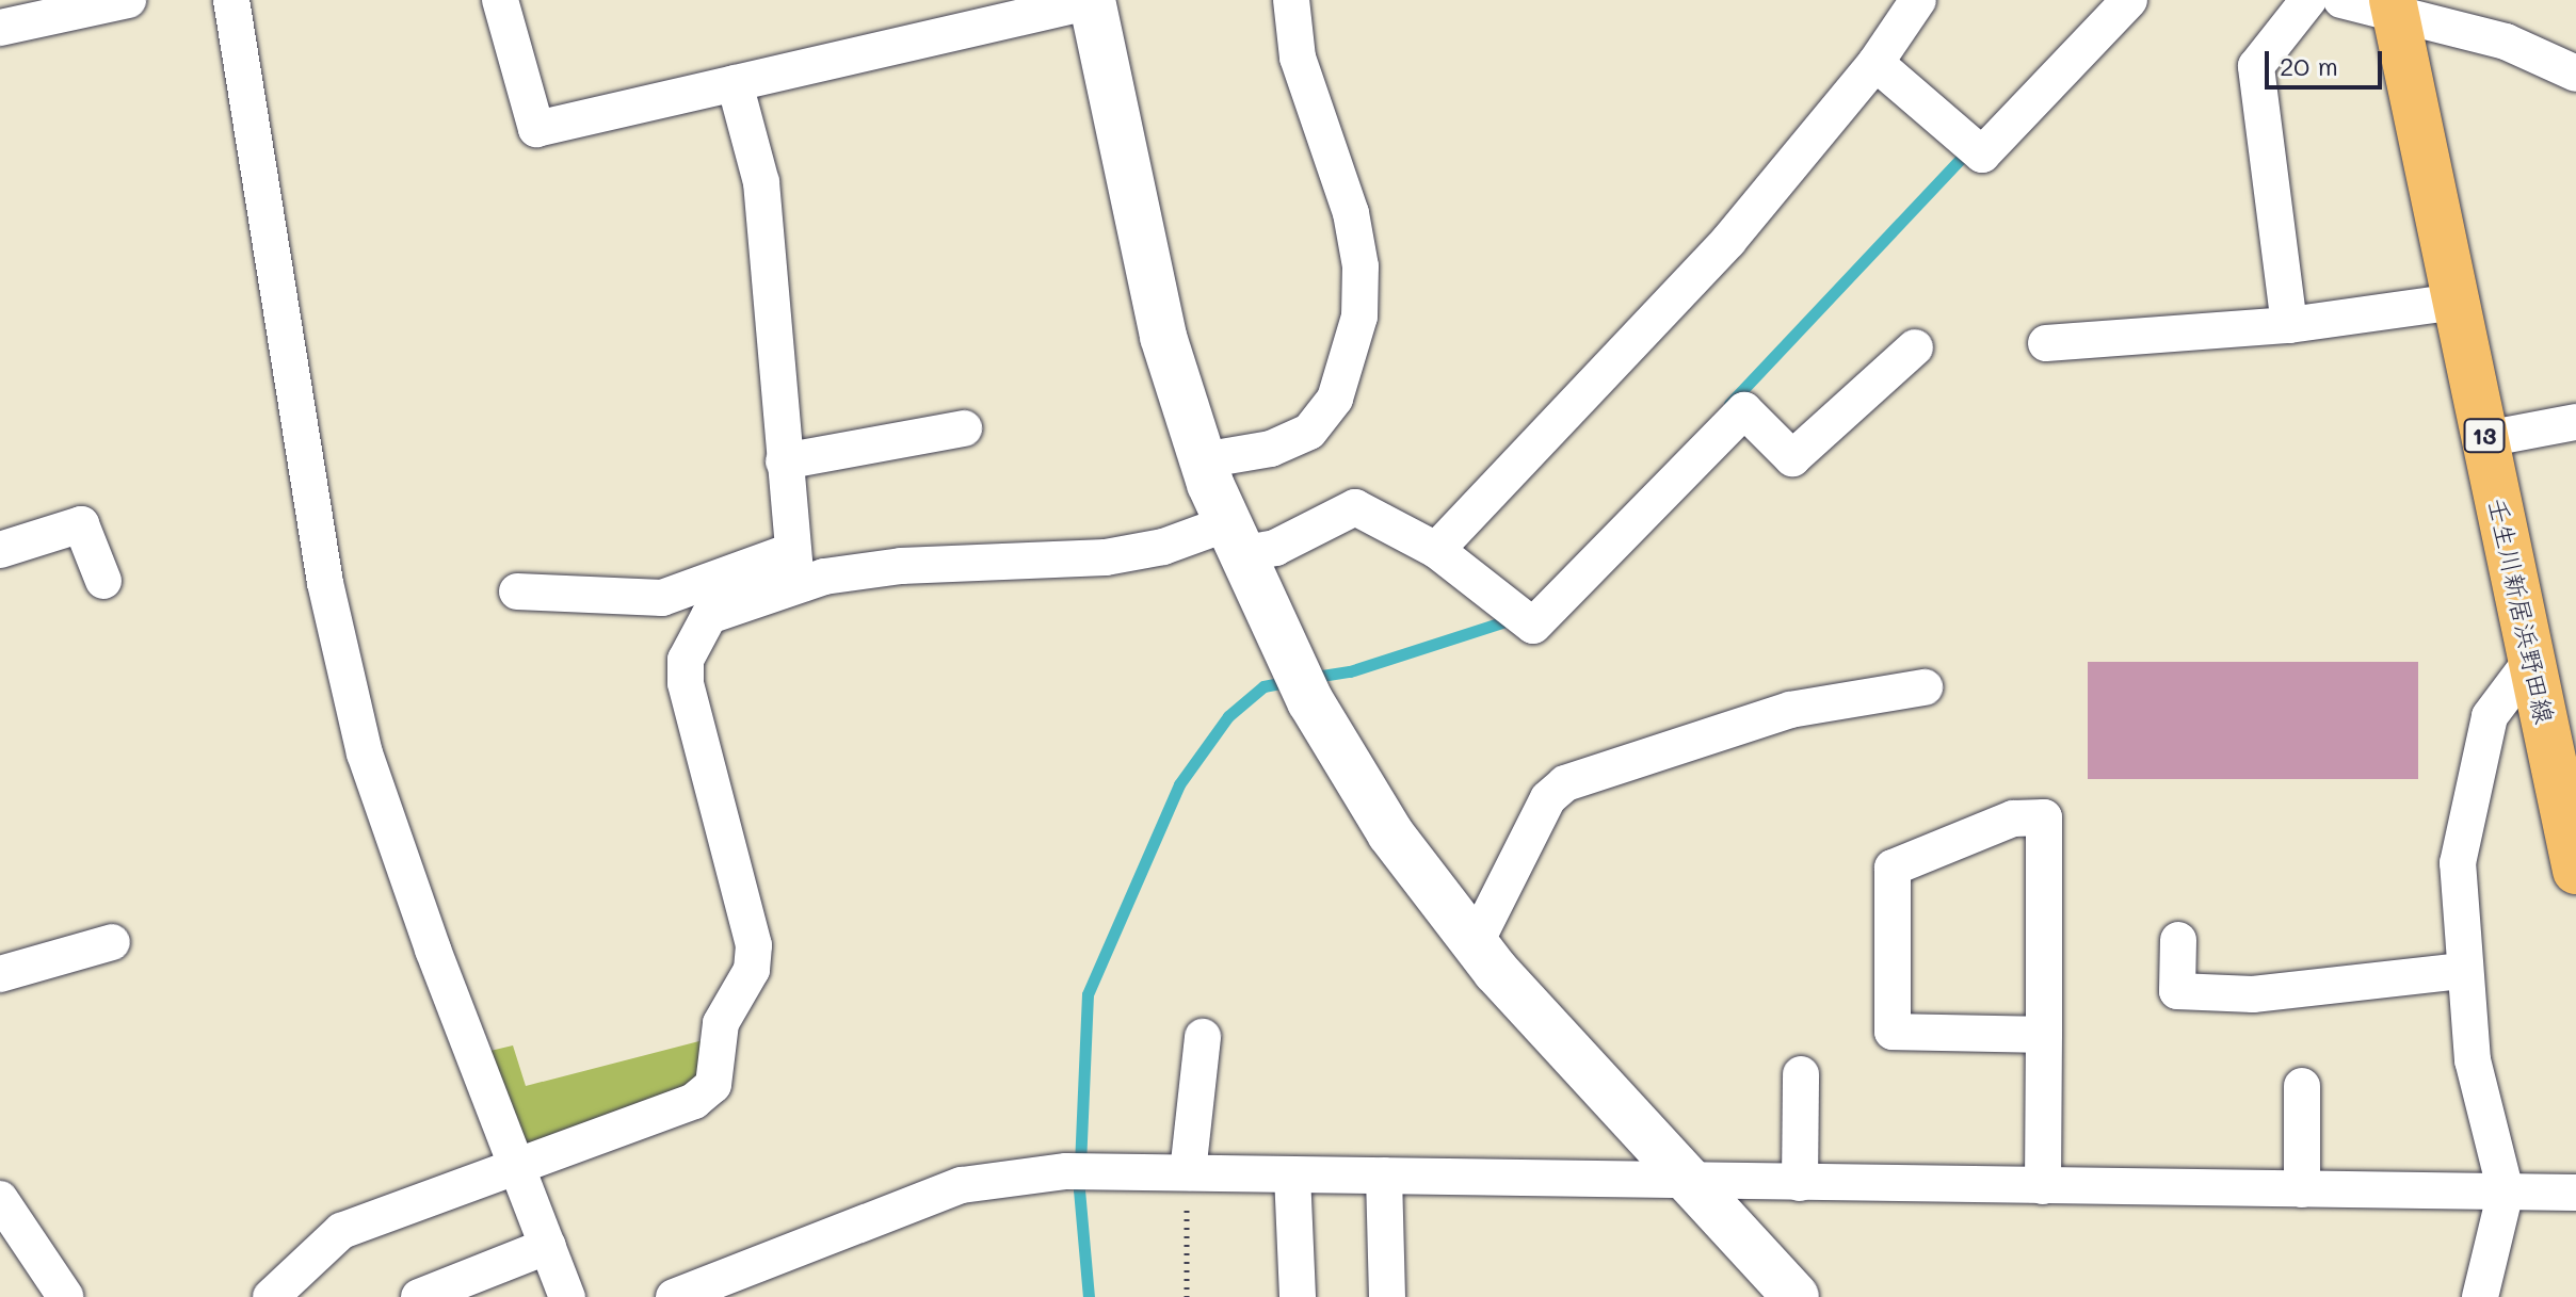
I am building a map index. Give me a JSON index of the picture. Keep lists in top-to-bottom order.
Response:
{
  "streets": {
    "main road": ["13", "壬生川新居浜野田線"]
  },
  "scale_bar": "20 m"
}
